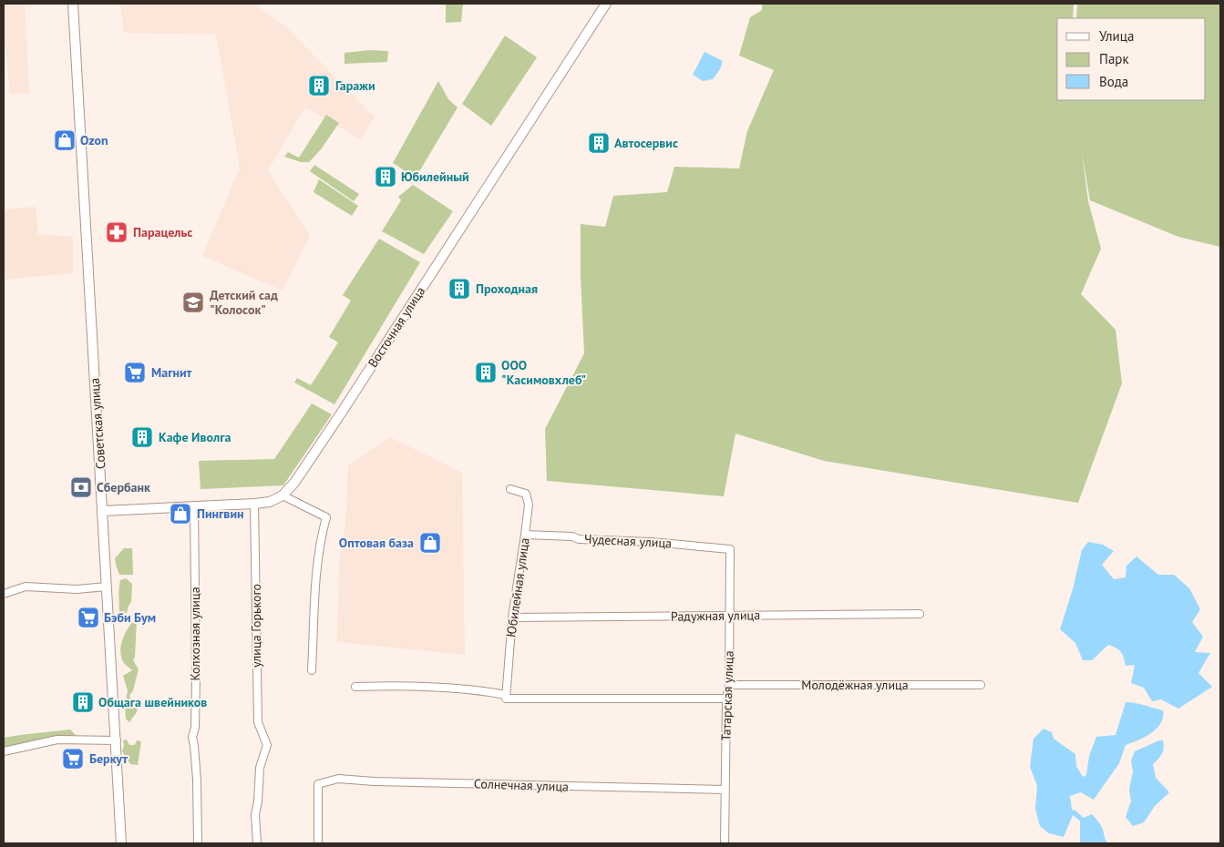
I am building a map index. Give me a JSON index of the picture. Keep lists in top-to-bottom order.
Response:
{
  "streets": {
    "main road": ["Восточная улица", "Советская улица"],
    "street": [
      "Чудесная улица",
      "Юбилейная улица",
      "Радужная улица",
      "улица Горького",
      "Колхозная улица",
      "Молодёжная улица",
      "Татарская улица",
      "Солнечная улица"
    ]
  },
  "crossings": [
    ["Чудесная улица", "Юбилейная улица"],
    ["Чудесная улица", "Татарская улица"],
    ["Юбилейная улица", "Радужная улица"],
    ["Радужная улица", "Татарская улица"],
    ["Молодёжная улица", "Татарская улица"],
    ["Татарская улица", "Солнечная улица"]
  ],
  "places": {
    "building": [
      "Гаражи",
      "Автосервис",
      "Юбилейный",
      "Проходная",
      "ООО \"Касимовхлеб\"",
      "Кафе Иволга",
      "Общага швейников"
    ],
    "shop": ["Ozon", "Пингвин", "Оптовая база"],
    "pharmacy": ["Парацельс"],
    "school or university": ["Детский сад \"Колосок\""],
    "supermarket": ["Магнит", "Бэби Бум", "Беркут"],
    "bank": ["Сбербанк"]
  },
  "legend": ["Улица", "Парк", "Вода"]
}
